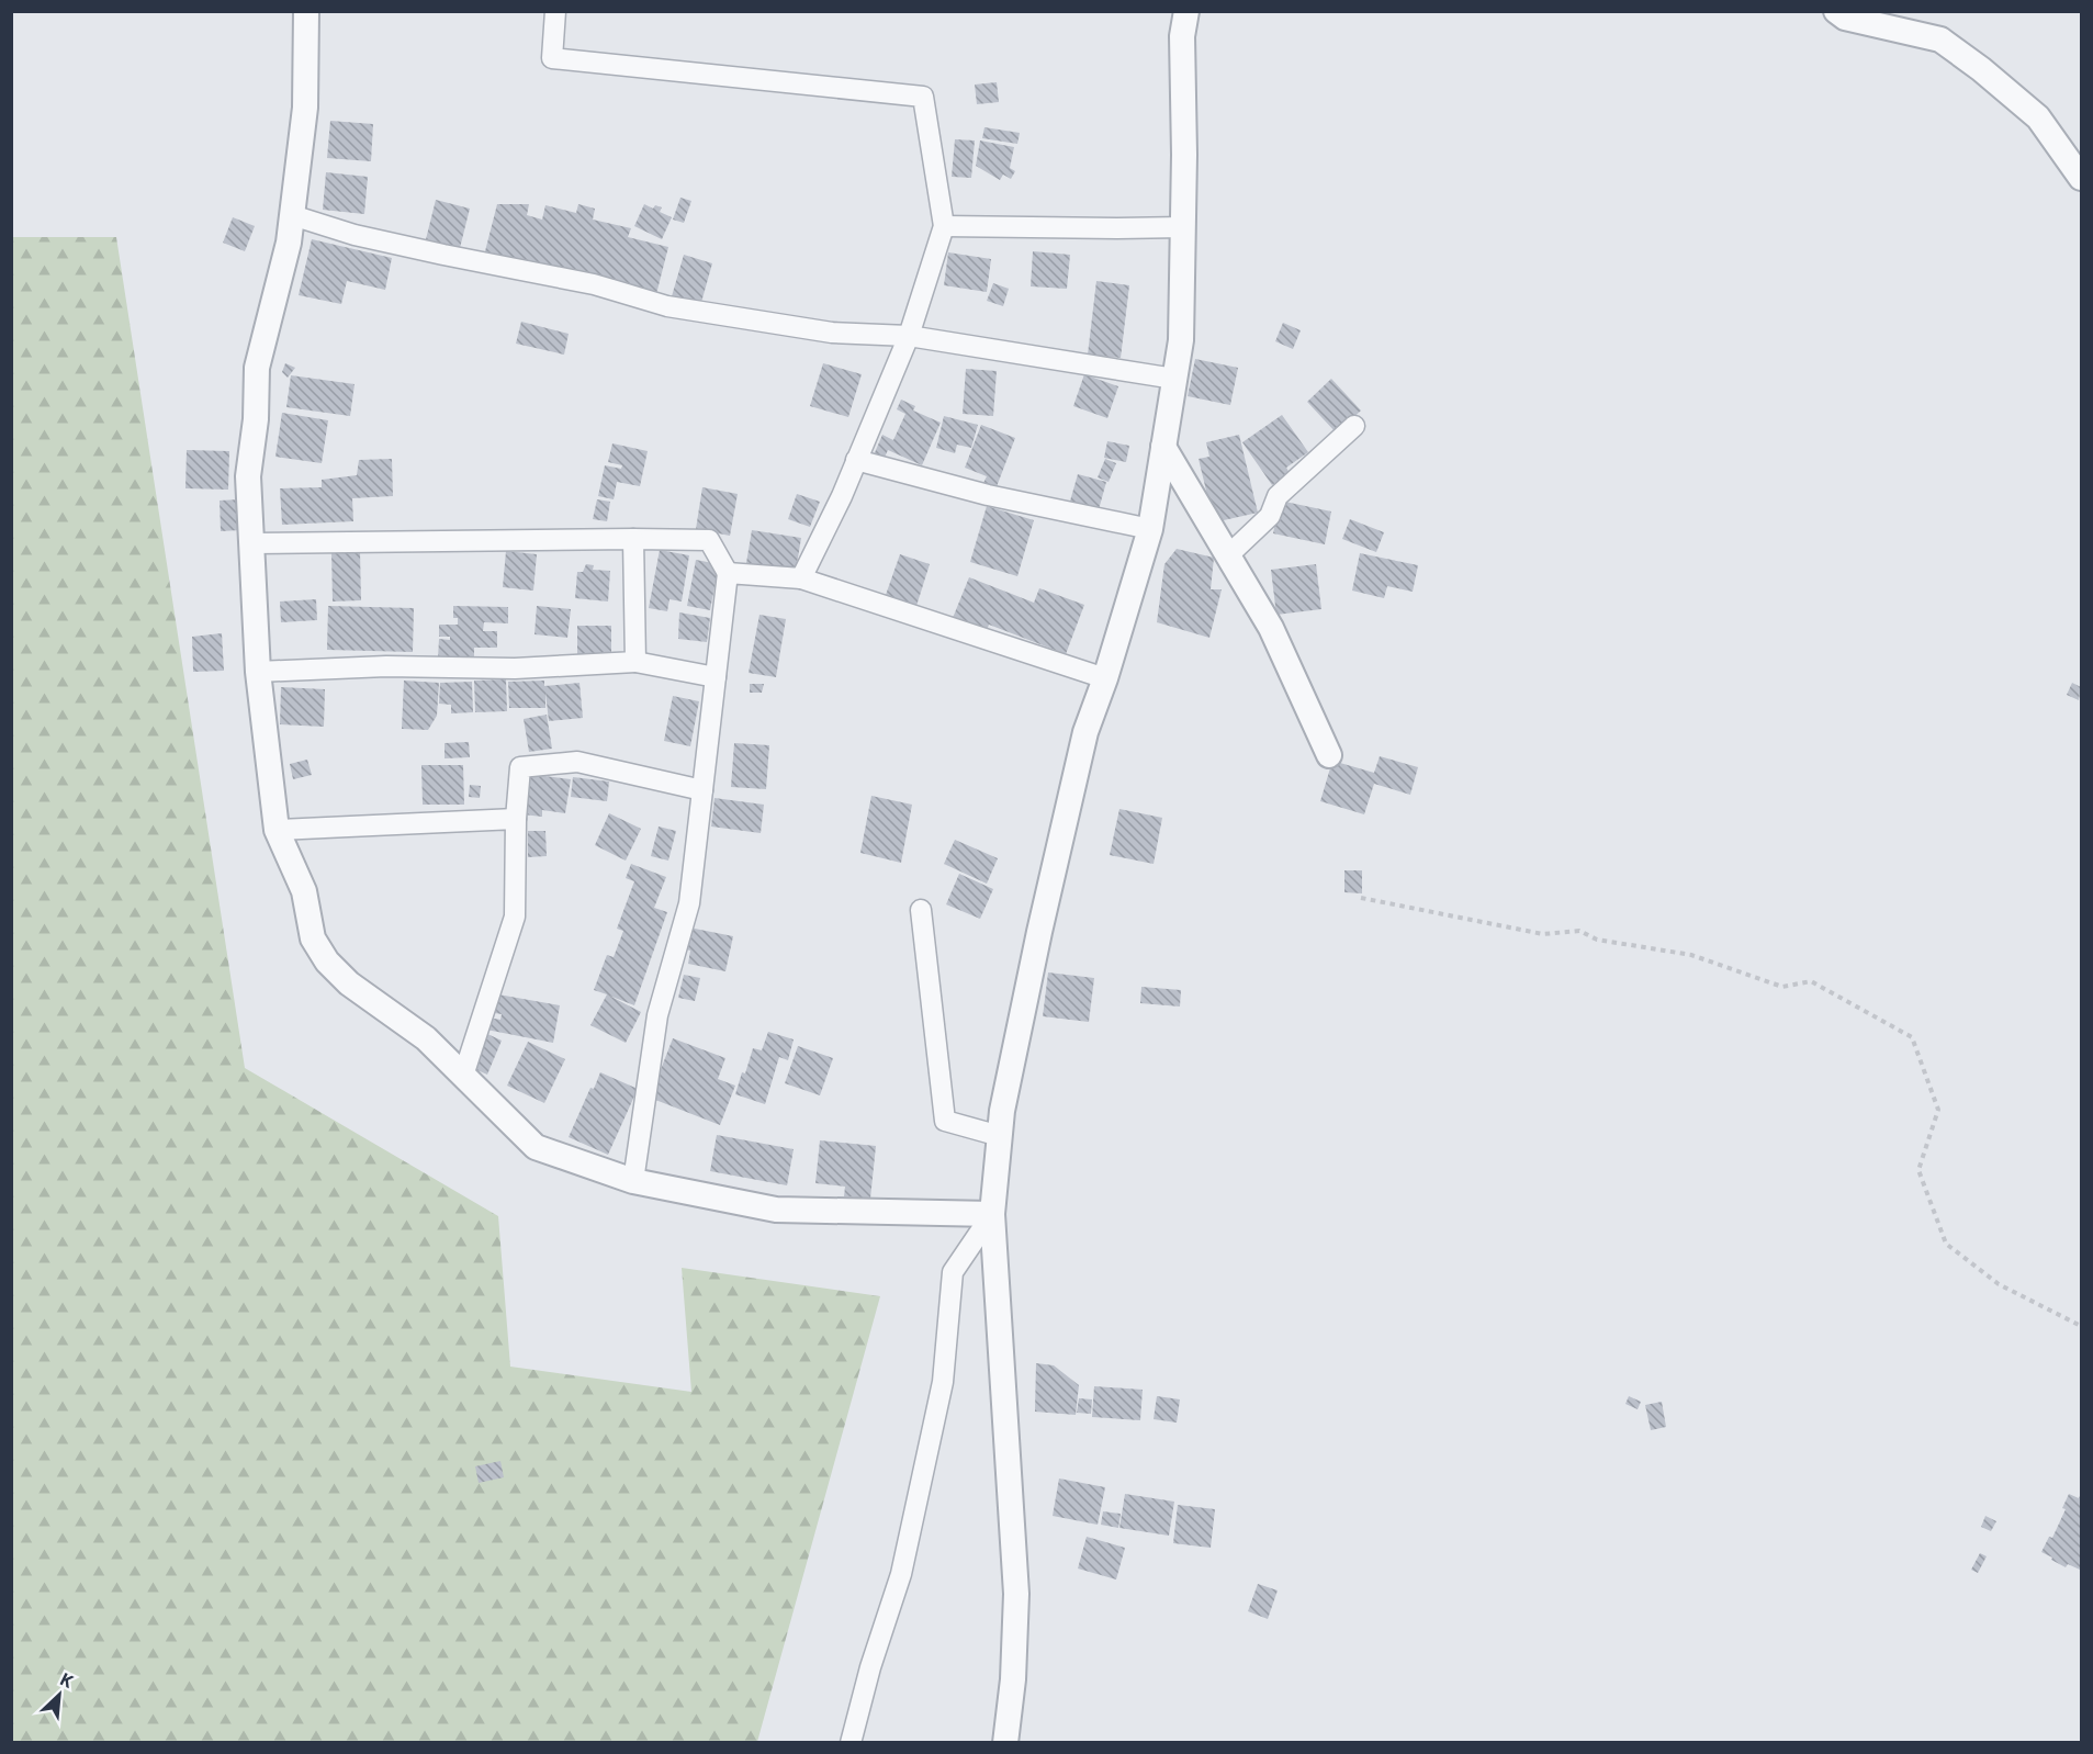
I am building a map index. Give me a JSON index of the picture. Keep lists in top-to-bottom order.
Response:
{
  "north": "top right"
}
